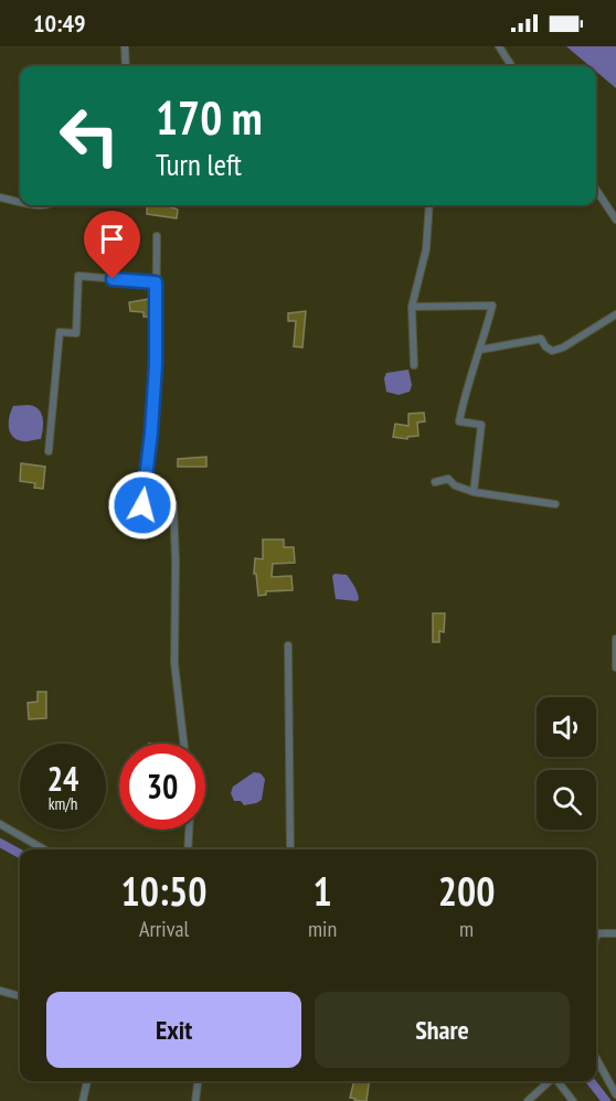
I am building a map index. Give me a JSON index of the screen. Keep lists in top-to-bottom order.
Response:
{
  "page": {
    "status": "10:49",
    "turn": ["170 m", "Turn left"],
    "speed": "24 km/h",
    "limit": "30",
    "eta": [
      "10:50",
      "Arrival",
      "1",
      "min",
      "200",
      "m"
    ],
    "buttons": ["Exit", "Share"]
  }
}
